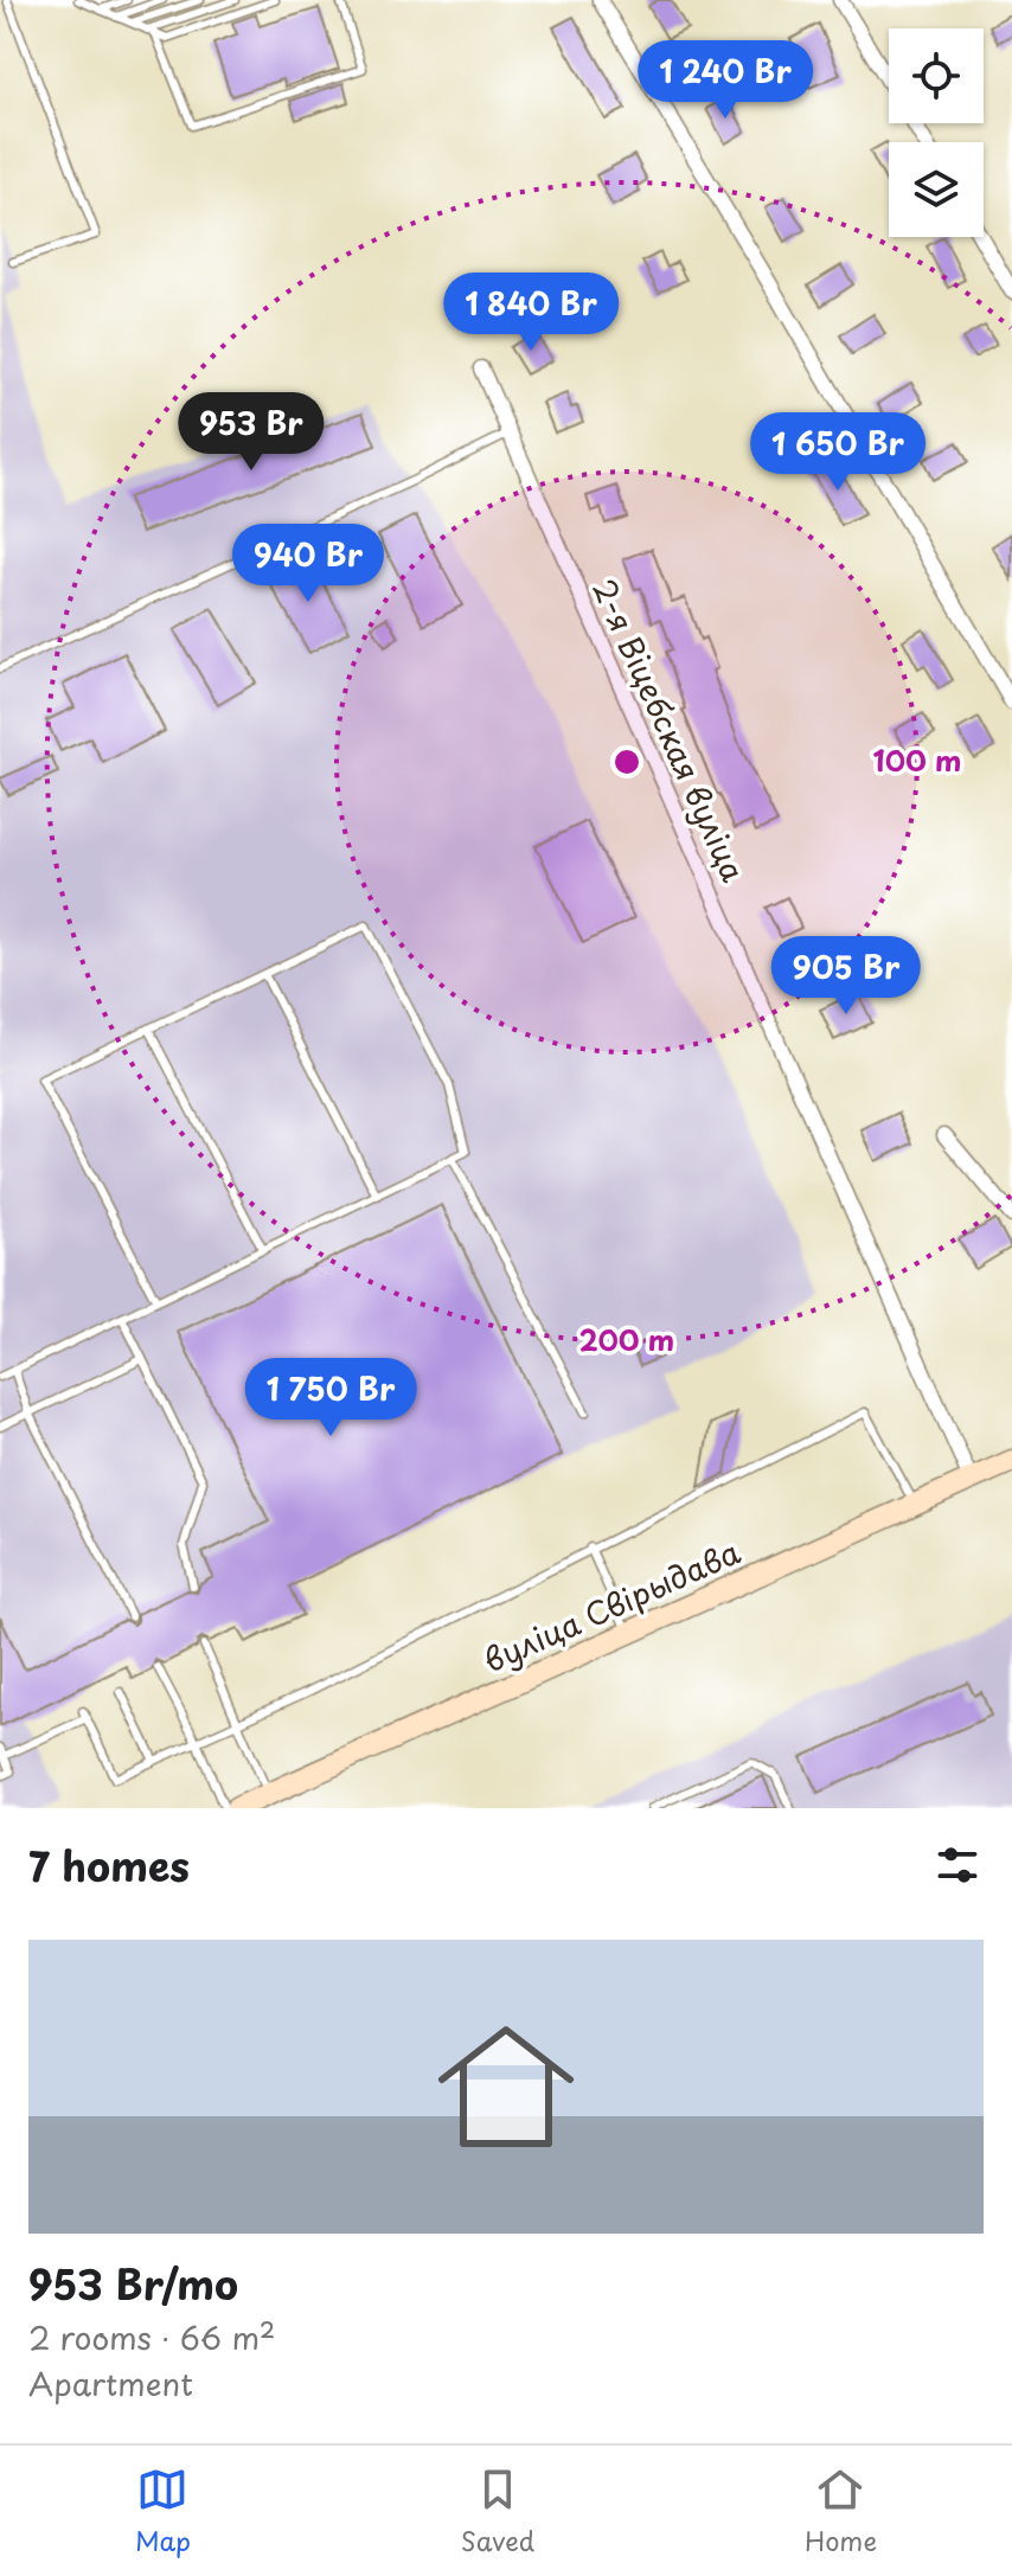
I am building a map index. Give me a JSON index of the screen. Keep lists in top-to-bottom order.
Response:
{
  "streets": {
    "main road": ["вуліца Свірыдава"],
    "street": ["2-я Віцебская вуліца"]
  },
  "crossings": [
    ["2-я Віцебская вуліца", "вуліца Свірыдава"]
  ],
  "page": {
    "price": [
      "1 240 Br",
      "1 840 Br",
      "953 Br",
      "1 650 Br",
      "940 Br",
      "905 Br",
      "1 750 Br"
    ],
    "heading": "7 homes",
    "list": [
      {
        "name": "953 Br/mo",
        "note": "2 rooms · 66 m² · Apartment"
      }
    ],
    "tabs": ["Map", "Saved", "Home"]
  },
  "rings": ["100 m", "200 m"]
}
